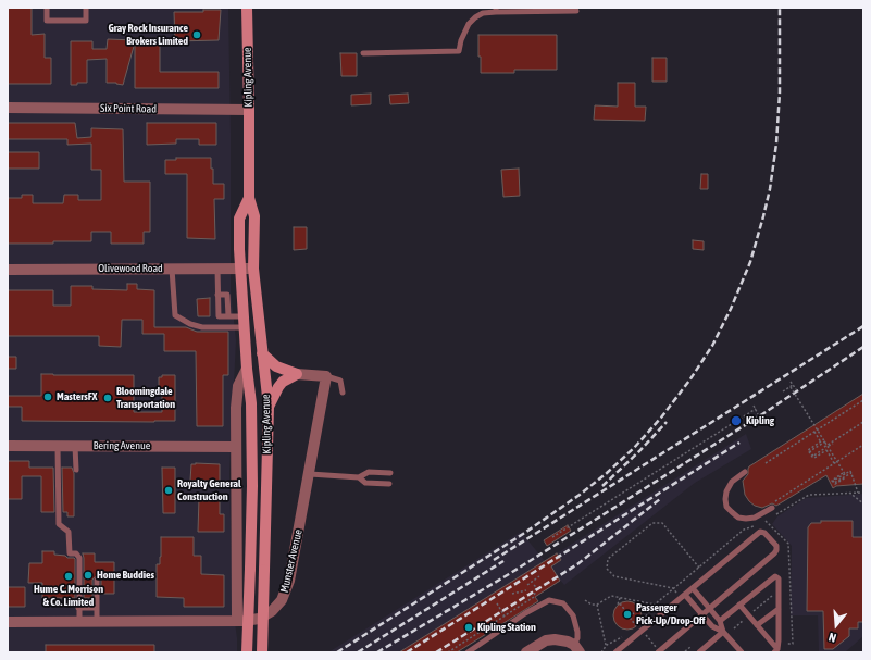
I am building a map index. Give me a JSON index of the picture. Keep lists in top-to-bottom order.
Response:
{
  "streets": {
    "main road": ["Kipling Avenue"],
    "street": [
      "Six Point Road",
      "Olivewood Road",
      "Bering Avenue",
      "Munster Avenue"
    ]
  },
  "crossings": [
    ["Kipling Avenue", "Six Point Road"],
    ["Kipling Avenue", "Olivewood Road"],
    ["Kipling Avenue", "Bering Avenue"],
    ["Kipling Avenue", "Munster Avenue"]
  ],
  "places": [
    "Gray Rock Insurance Brokers Limited",
    "MastersFX",
    "Bloomingdale Transportation",
    "Kipling",
    "Royalty General Construction",
    "Home Buddies",
    "Hume C. Morrison & Co. Limited",
    "Passenger Pick-Up/Drop-Off",
    "Kipling Station"
  ],
  "north": "bottom"
}
